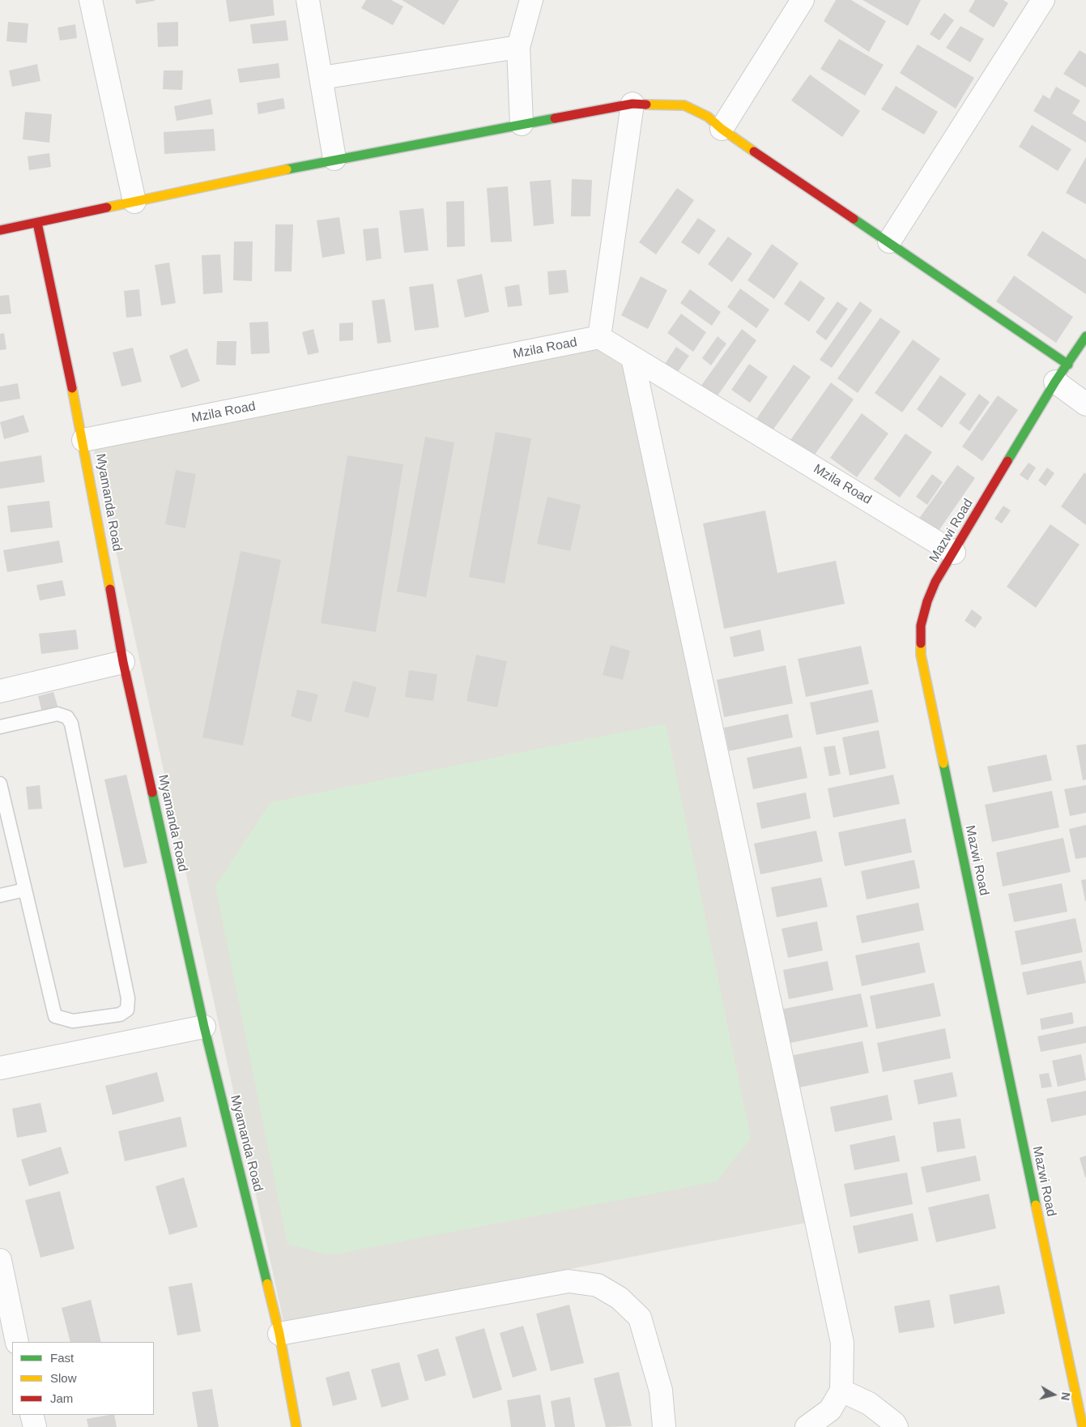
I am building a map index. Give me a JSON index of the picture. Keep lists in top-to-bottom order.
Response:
{
  "streets": {
    "street": ["Mzila Road", "Myamanda Road", "Mazwi Road"]
  },
  "crossings": [
    ["Mzila Road", "Myamanda Road"],
    ["Mzila Road", "Mazwi Road"]
  ],
  "legend": ["Fast", "Slow", "Jam"],
  "north": "right"
}
